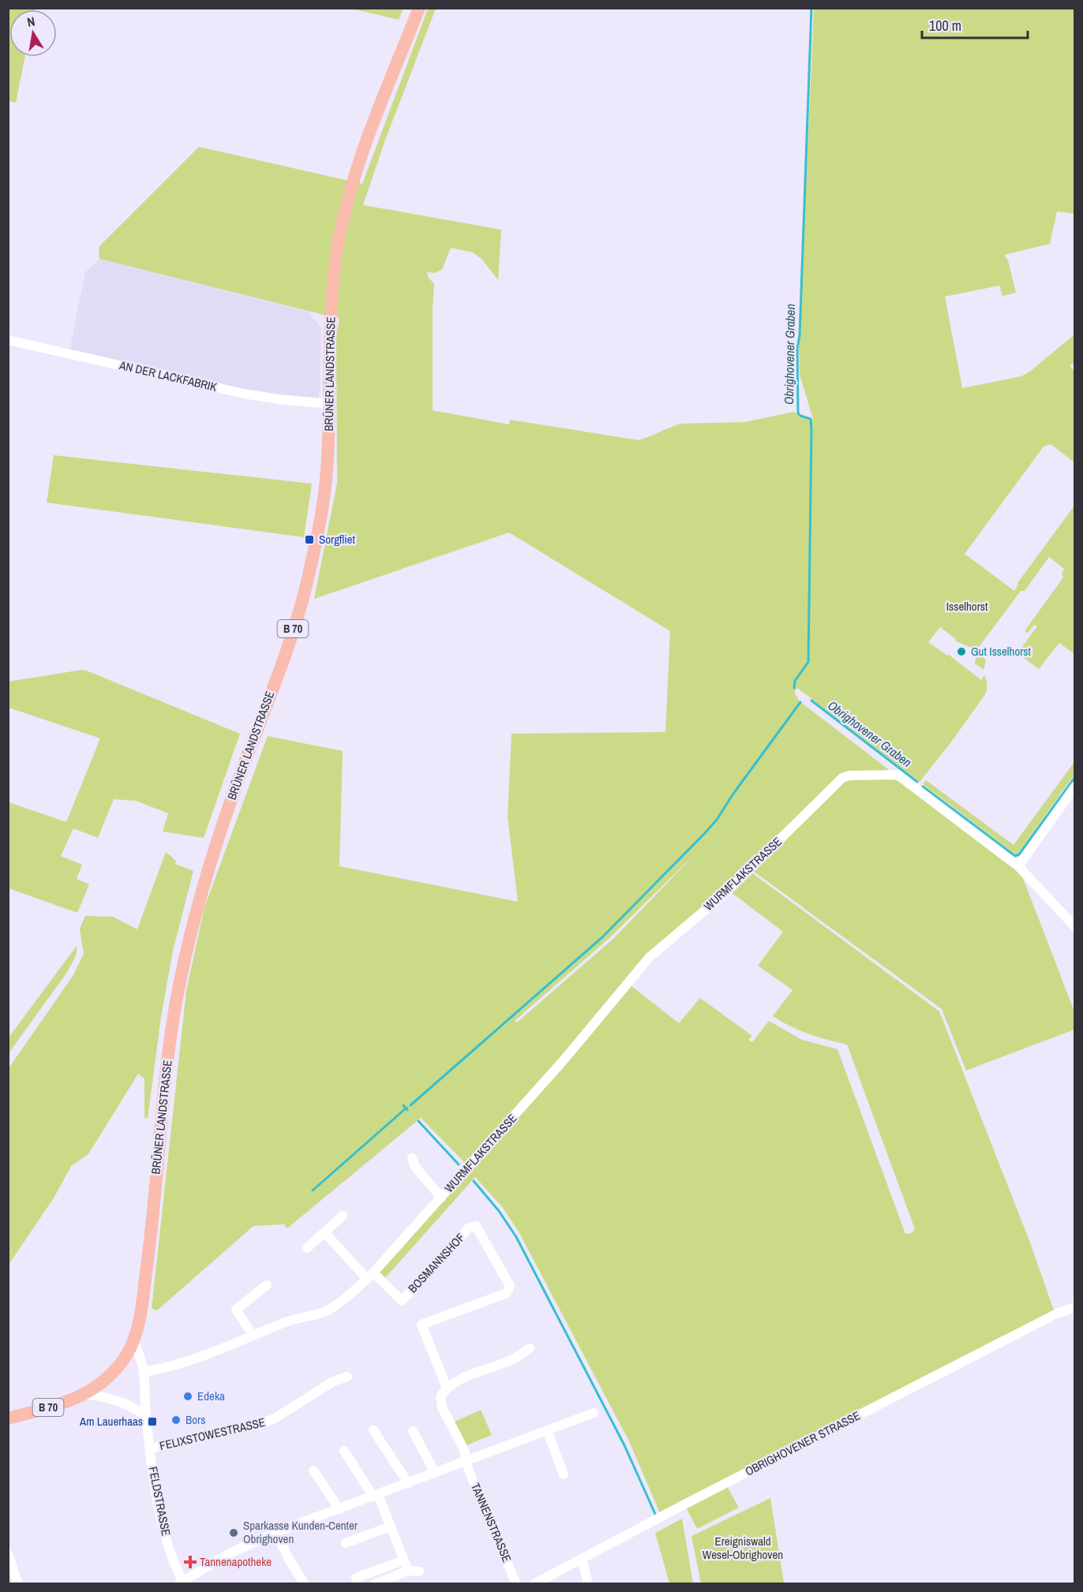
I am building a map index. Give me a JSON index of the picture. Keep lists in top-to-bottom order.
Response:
{
  "streets": {
    "main road": ["BRÜNER LANDSTRASSE", "B 70"],
    "street": [
      "AN DER LACKFABRIK",
      "WURMFLAKSTRASSE",
      "BOSMANNSHOF",
      "FELIXSTOWESTRASSE",
      "OBRIGHOVENER STRASSE",
      "FELDSTRASSE",
      "TANNENSTRASSE"
    ]
  },
  "crossings": [
    ["BRÜNER LANDSTRASSE", "AN DER LACKFABRIK"],
    ["BRÜNER LANDSTRASSE", "FELDSTRASSE"],
    ["WURMFLAKSTRASSE", "BOSMANNSHOF"],
    ["WURMFLAKSTRASSE", "FELDSTRASSE"],
    ["BOSMANNSHOF", "TANNENSTRASSE"],
    ["FELIXSTOWESTRASSE", "FELDSTRASSE"]
  ],
  "water": ["Obrighovener Graben"],
  "parks": ["Isselhorst", "Ereigniswald Wesel-Obrighoven"],
  "places": {
    "transit": ["Sorgfliet", "Am Lauerhaas"],
    "other": [
      "Gut Isselhorst",
      "Edeka",
      "Bors",
      "Sparkasse Kunden-Center Obrighoven"
    ],
    "health": ["Tannenapotheke"]
  },
  "scale_bar": "100 m",
  "north": "top"
}
